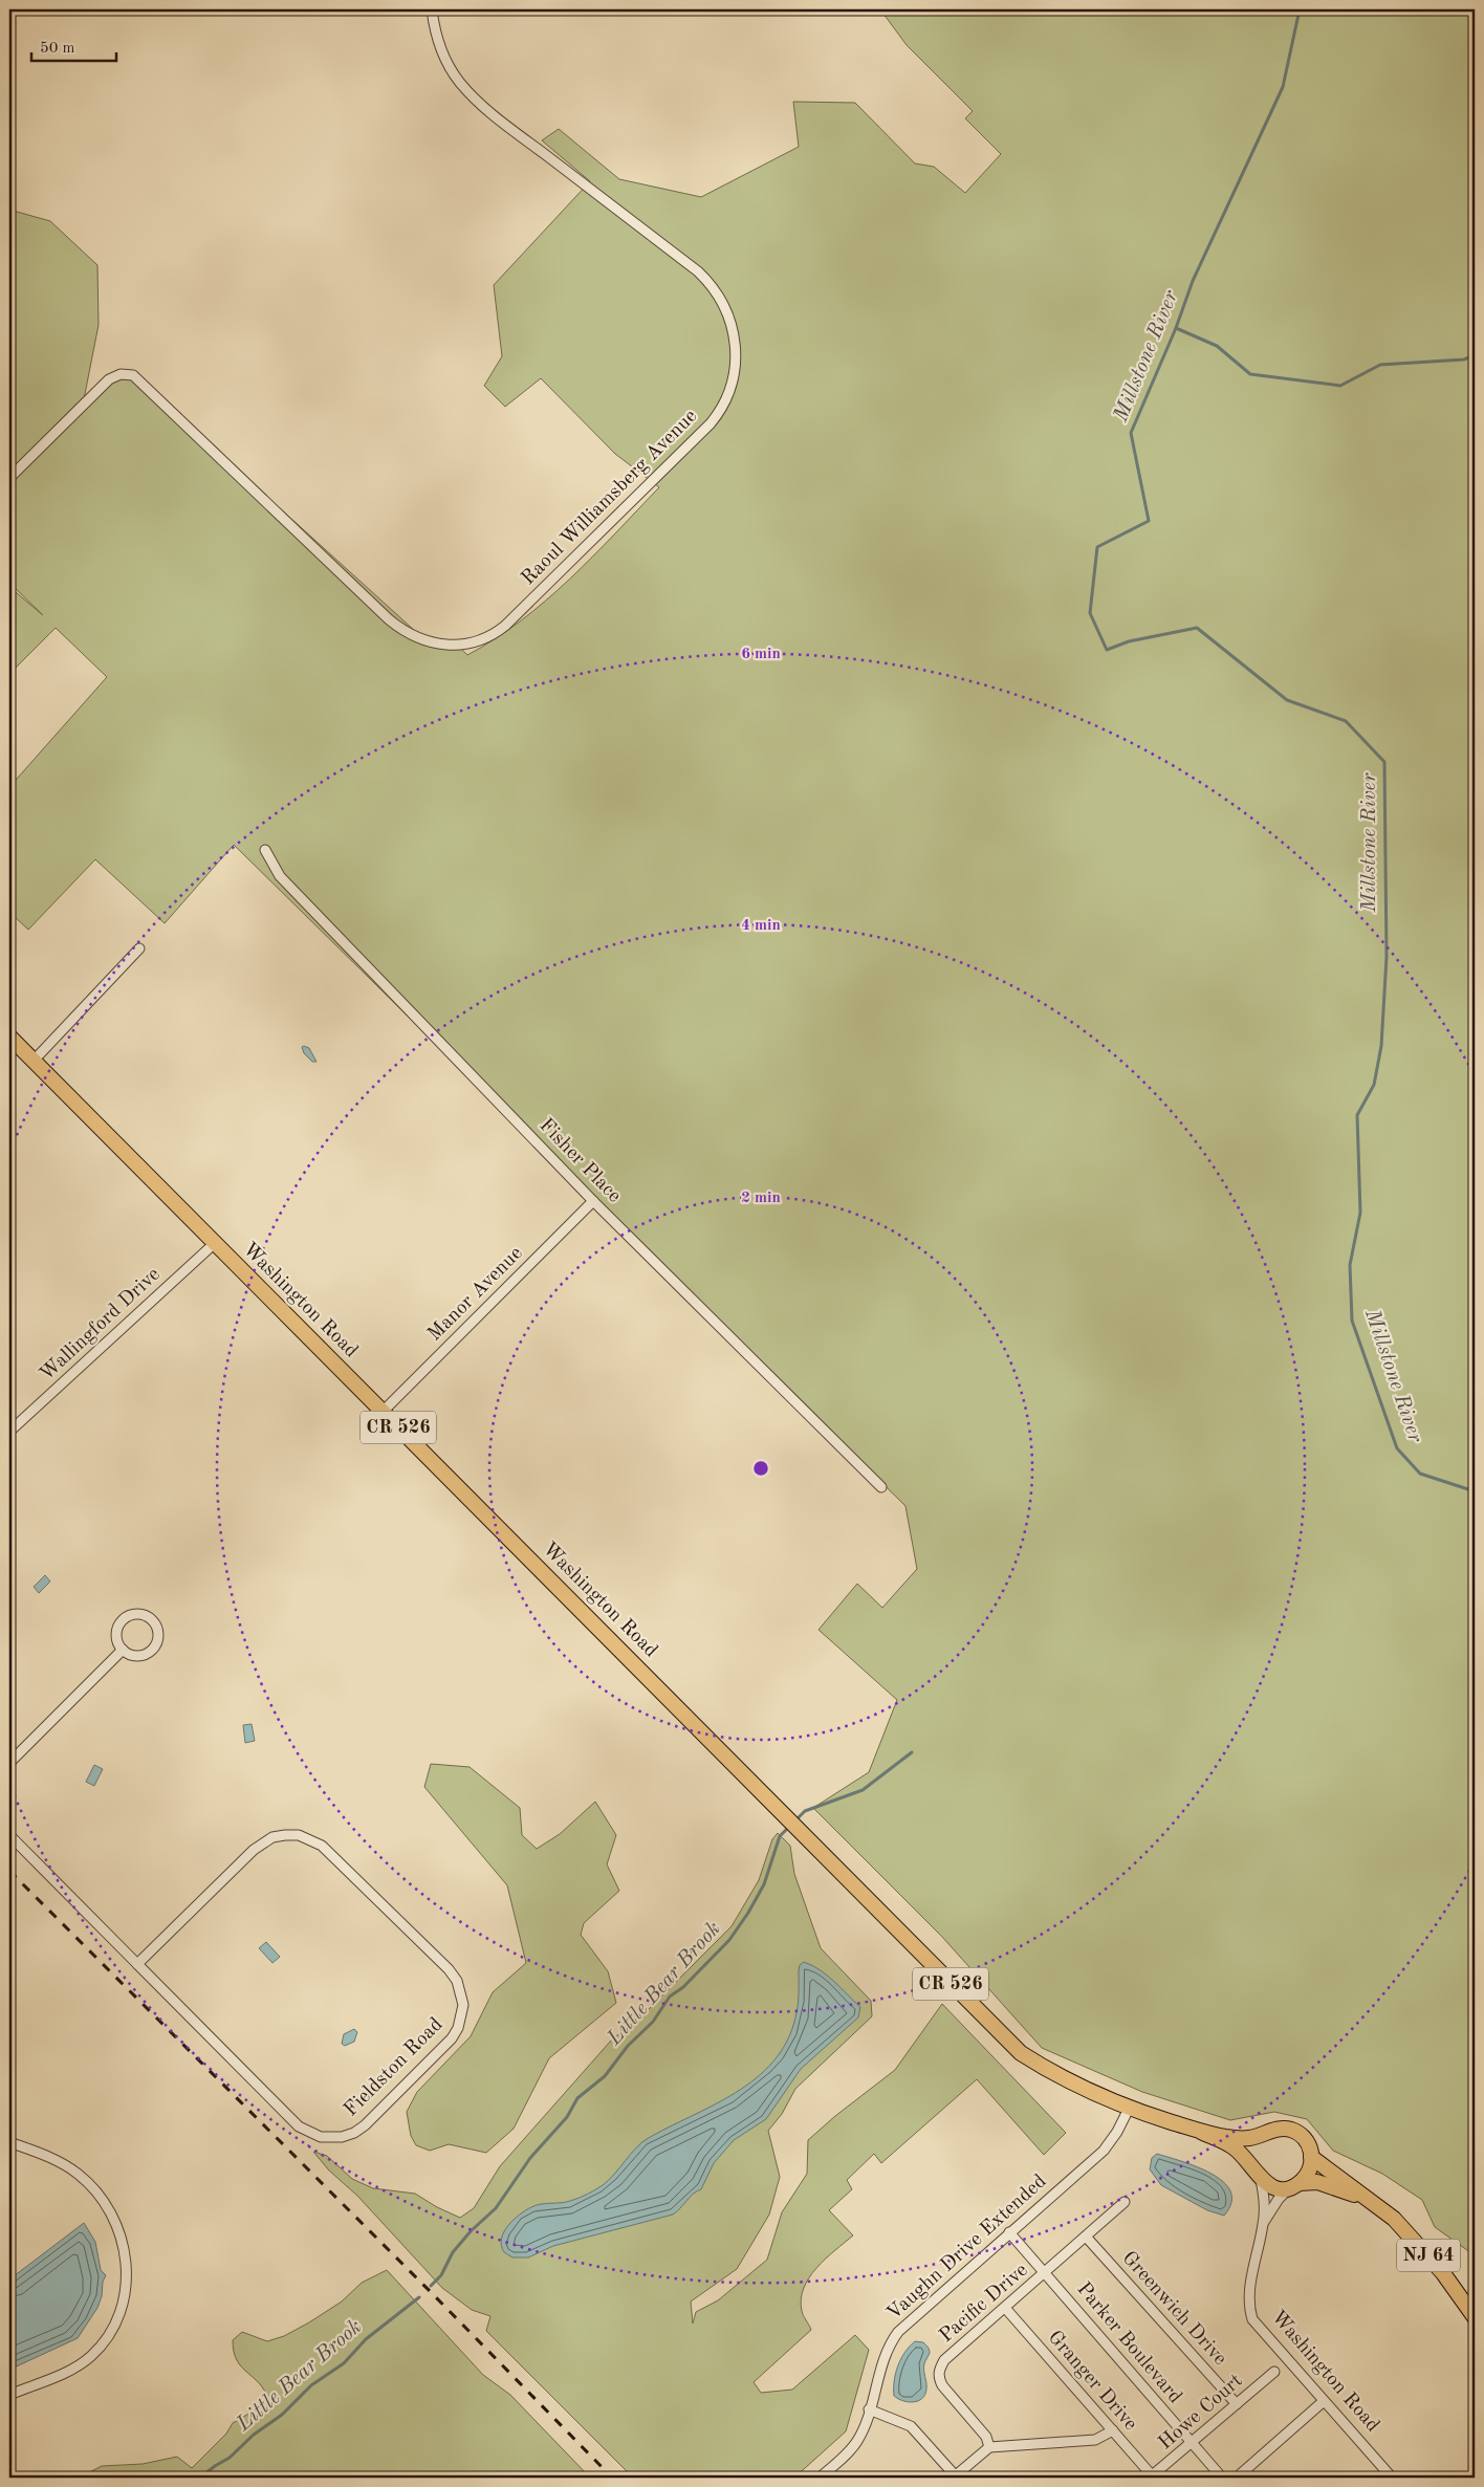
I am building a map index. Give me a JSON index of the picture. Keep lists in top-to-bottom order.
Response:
{
  "streets": {
    "main road": ["Washington Road", "CR 526", "NJ 64"],
    "street": [
      "Raoul Williamsberg Avenue",
      "Fisher Place",
      "Manor Avenue",
      "Wallingford Drive",
      "Fieldston Road",
      "Vaughn Drive Extended",
      "Pacific Drive",
      "Greenwich Drive",
      "Parker Boulevard",
      "Granger Drive",
      "Howe Court"
    ]
  },
  "crossings": [
    ["Fisher Place", "Manor Avenue"],
    ["Manor Avenue", "Washington Road"],
    ["Washington Road", "Wallingford Drive"],
    ["Washington Road", "Vaughn Drive Extended"],
    ["Washington Road", "NJ 64"],
    ["Vaughn Drive Extended", "Parker Boulevard"],
    ["Pacific Drive", "Greenwich Drive"],
    ["Pacific Drive", "Parker Boulevard"],
    ["Pacific Drive", "Granger Drive"],
    ["Greenwich Drive", "Howe Court"],
    ["Parker Boulevard", "Howe Court"],
    ["Granger Drive", "Howe Court"]
  ],
  "water": ["Millstone River", "Little Bear Brook"],
  "scale_bar": "50 m",
  "rings": ["6 min", "4 min", "2 min"]
}
